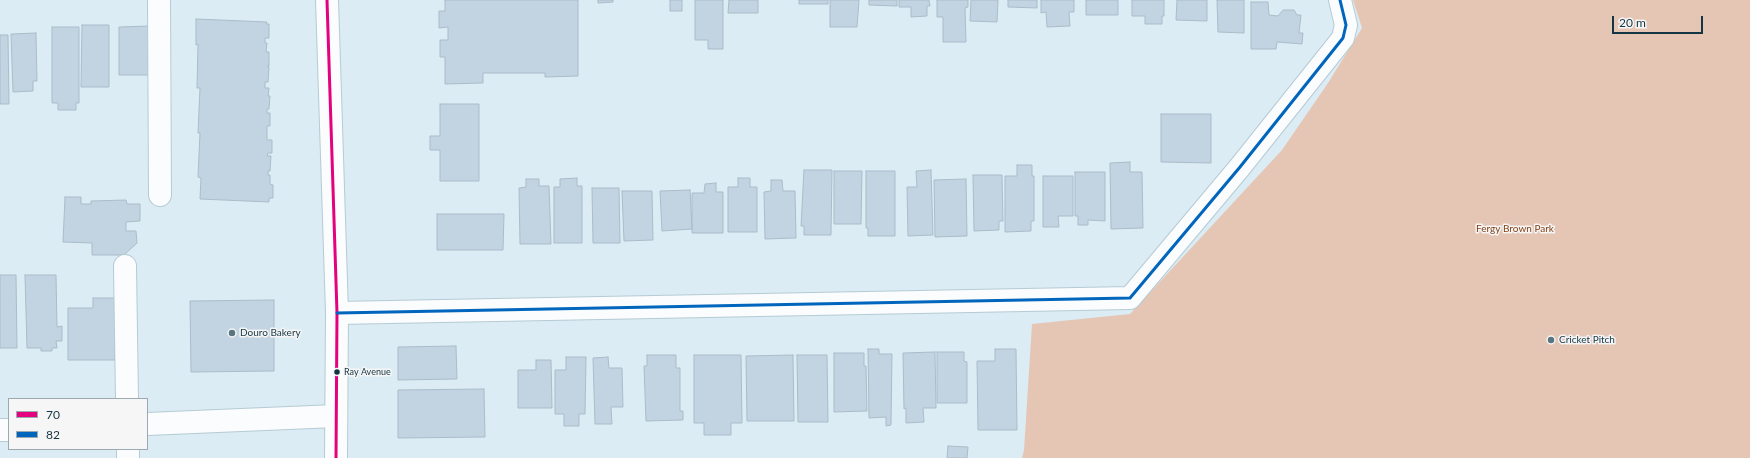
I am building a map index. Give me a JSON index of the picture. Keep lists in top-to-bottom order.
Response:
{
  "parks": ["Fergy Brown Park"],
  "places": ["Douro Bakery", "Cricket Pitch", "Ray Avenue"],
  "lines": ["transit line 70", "transit line 82"],
  "legend": ["70", "82"],
  "scale_bar": "20 m"
}
